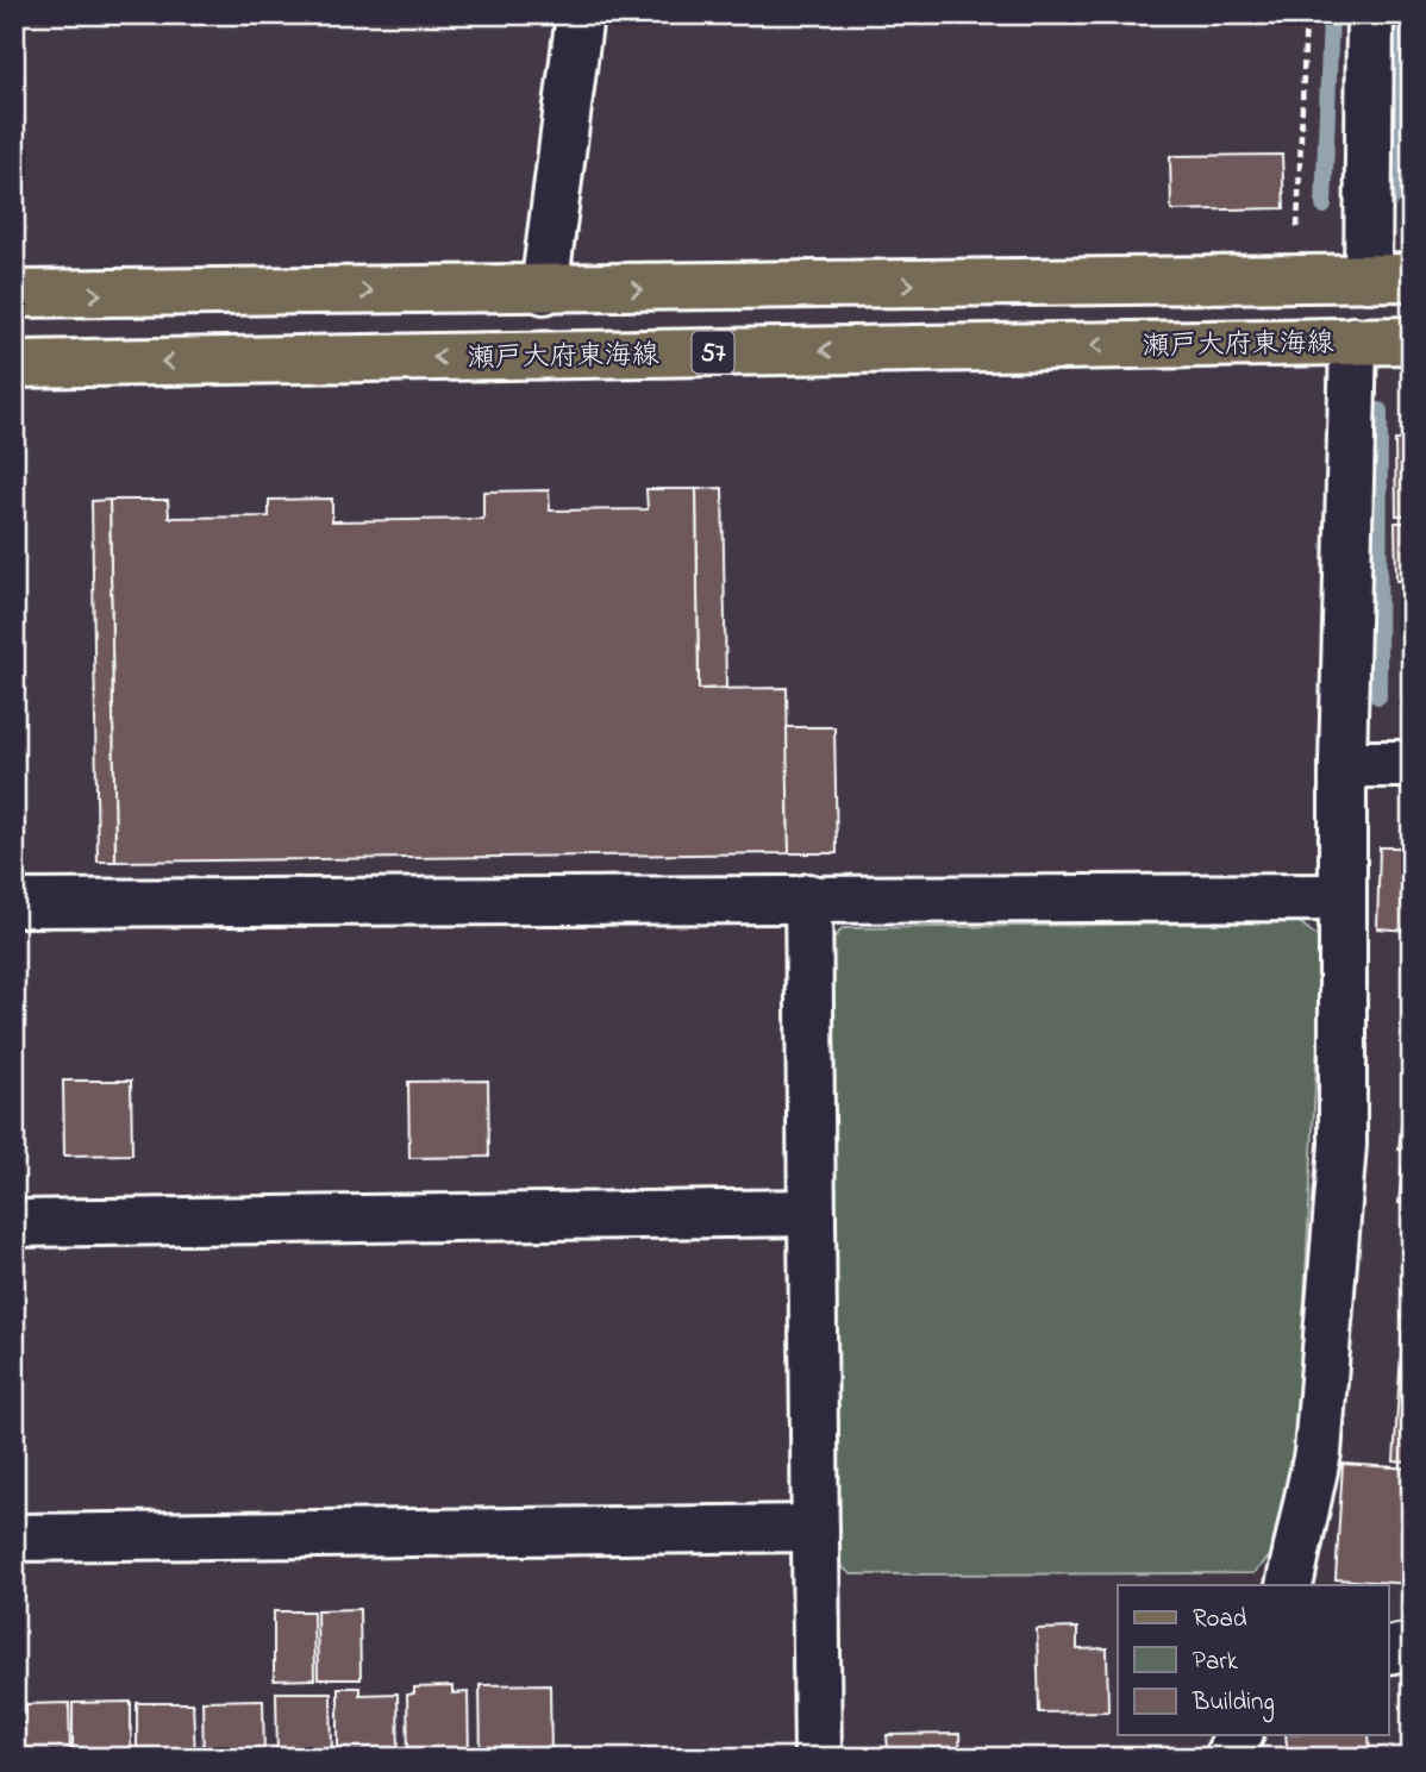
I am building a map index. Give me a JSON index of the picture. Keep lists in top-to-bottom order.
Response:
{
  "streets": {
    "main road": ["瀬戸大府東海線", "57"]
  },
  "legend": ["Road", "Park", "Building"]
}
